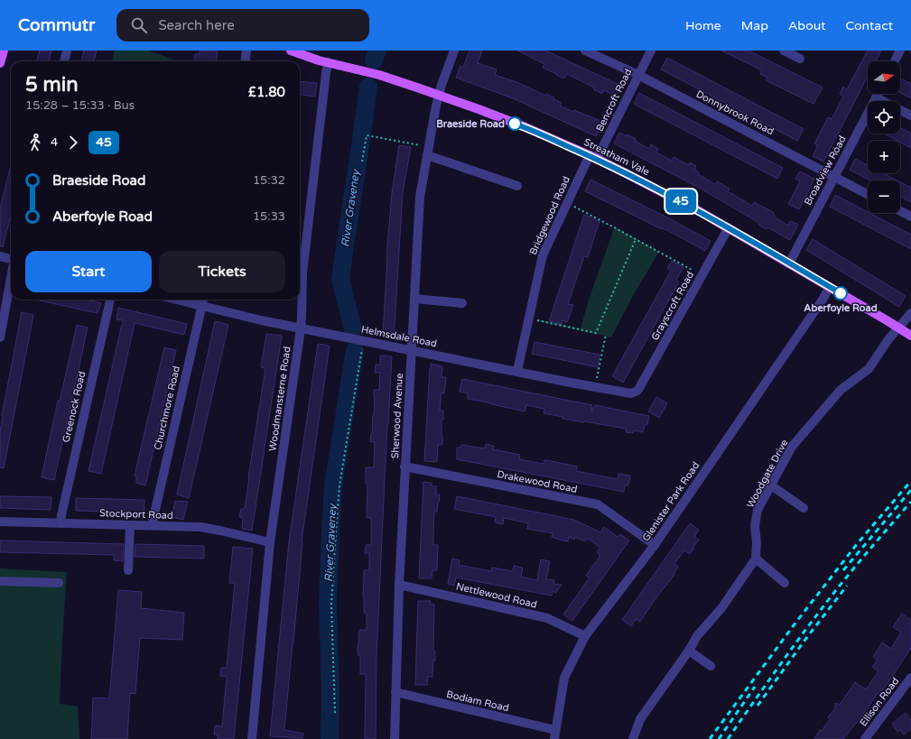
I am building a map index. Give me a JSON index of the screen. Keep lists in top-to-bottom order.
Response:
{
  "streets": {
    "main road": ["Streatham Vale"],
    "street": [
      "Bencroft Road",
      "Donnybrook Road",
      "Broadview Road",
      "Bridgewood Road",
      "Grayscroft Road",
      "Helmsdale Road",
      "Woodmansterne Road",
      "Greenock Road",
      "Churchmore Road",
      "Sherwood Avenue",
      "Woodgate Drive",
      "Drakewood Road",
      "Glenister Park Road",
      "Stockport Road",
      "Nettlewood Road",
      "Bodiam Road",
      "Ellison Road"
    ]
  },
  "crossings": [
    ["Bencroft Road", "Donnybrook Road"],
    ["Bencroft Road", "Streatham Vale"],
    ["Bencroft Road", "Bridgewood Road"],
    ["Donnybrook Road", "Broadview Road"],
    ["Streatham Vale", "Broadview Road"],
    ["Streatham Vale", "Bridgewood Road"],
    ["Streatham Vale", "Grayscroft Road"],
    ["Streatham Vale", "Woodmansterne Road"],
    ["Streatham Vale", "Sherwood Avenue"],
    ["Streatham Vale", "Woodgate Drive"],
    ["Streatham Vale", "Glenister Park Road"],
    ["Bridgewood Road", "Helmsdale Road"],
    ["Grayscroft Road", "Helmsdale Road"],
    ["Helmsdale Road", "Woodmansterne Road"],
    ["Helmsdale Road", "Churchmore Road"],
    ["Helmsdale Road", "Sherwood Avenue"],
    ["Woodmansterne Road", "Stockport Road"],
    ["Greenock Road", "Stockport Road"],
    ["Churchmore Road", "Stockport Road"],
    ["Sherwood Avenue", "Drakewood Road"],
    ["Sherwood Avenue", "Nettlewood Road"],
    ["Sherwood Avenue", "Bodiam Road"],
    ["Drakewood Road", "Glenister Park Road"],
    ["Glenister Park Road", "Nettlewood Road"],
    ["Glenister Park Road", "Bodiam Road"]
  ],
  "water": ["River Graveney"],
  "places": ["Braeside Road", "Aberfoyle Road"],
  "lines": ["bus line 45"],
  "north": "right",
  "page": {
    "header": "Commutr",
    "search": "Search here",
    "nav": [
      "Home",
      "Map",
      "About",
      "Contact"
    ],
    "on_map": "45",
    "map_buttons": ["+", "−"],
    "heading": ["5 min", "15:28 – 15:33 · Bus", "£1.80"],
    "legs": ["4", "45"],
    "list": [
      {
        "name": "Braeside Road",
        "value": "15:32"
      },
      {
        "name": "Aberfoyle Road",
        "value": "15:33"
      }
    ],
    "buttons": ["Start", "Tickets"]
  }
}
